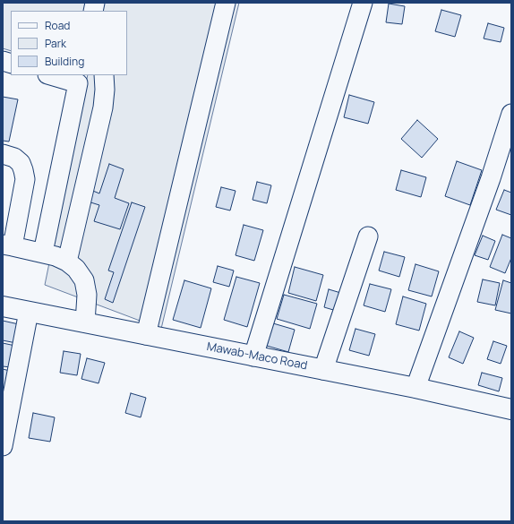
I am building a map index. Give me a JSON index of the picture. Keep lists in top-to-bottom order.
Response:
{
  "streets": {
    "main road": ["Mawab-Maco Road"]
  },
  "legend": ["Road", "Park", "Building"]
}
